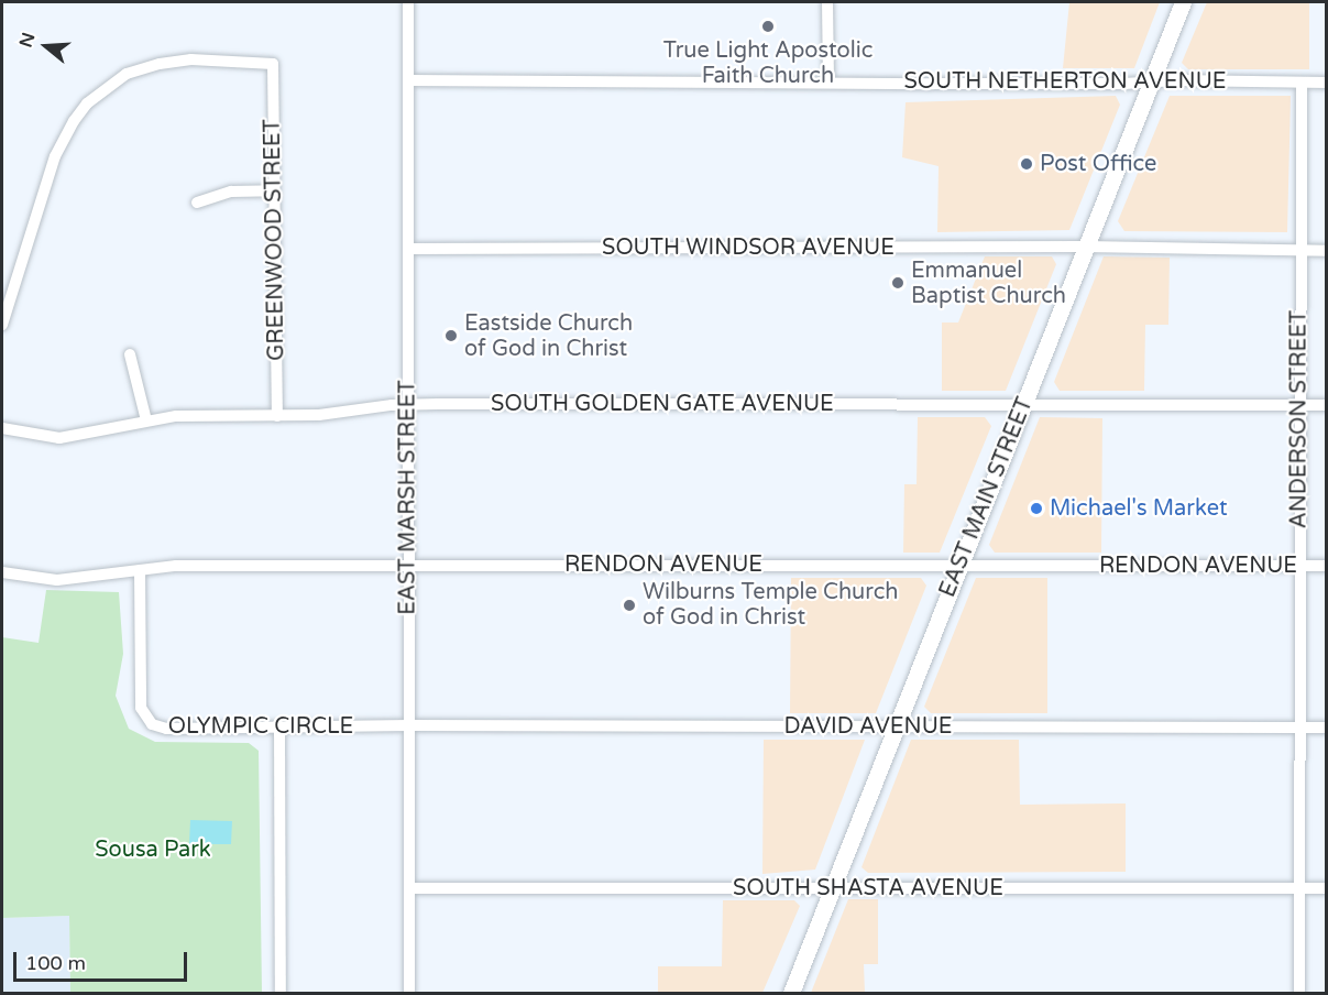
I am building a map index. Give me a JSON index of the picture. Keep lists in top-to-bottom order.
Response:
{
  "streets": {
    "main road": ["EAST MAIN STREET"],
    "street": [
      "SOUTH NETHERTON AVENUE",
      "GREENWOOD STREET",
      "SOUTH WINDSOR AVENUE",
      "SOUTH GOLDEN GATE AVENUE",
      "ANDERSON STREET",
      "EAST MARSH STREET",
      "RENDON AVENUE",
      "OLYMPIC CIRCLE",
      "DAVID AVENUE",
      "SOUTH SHASTA AVENUE"
    ]
  },
  "crossings": [
    ["SOUTH NETHERTON AVENUE", "ANDERSON STREET"],
    ["SOUTH NETHERTON AVENUE", "EAST MARSH STREET"],
    ["SOUTH NETHERTON AVENUE", "EAST MAIN STREET"],
    ["GREENWOOD STREET", "SOUTH GOLDEN GATE AVENUE"],
    ["SOUTH WINDSOR AVENUE", "ANDERSON STREET"],
    ["SOUTH WINDSOR AVENUE", "EAST MARSH STREET"],
    ["SOUTH WINDSOR AVENUE", "EAST MAIN STREET"],
    ["SOUTH GOLDEN GATE AVENUE", "ANDERSON STREET"],
    ["SOUTH GOLDEN GATE AVENUE", "EAST MARSH STREET"],
    ["SOUTH GOLDEN GATE AVENUE", "EAST MAIN STREET"],
    ["ANDERSON STREET", "RENDON AVENUE"],
    ["ANDERSON STREET", "DAVID AVENUE"],
    ["ANDERSON STREET", "SOUTH SHASTA AVENUE"],
    ["EAST MARSH STREET", "RENDON AVENUE"],
    ["EAST MARSH STREET", "OLYMPIC CIRCLE"],
    ["EAST MARSH STREET", "DAVID AVENUE"],
    ["EAST MARSH STREET", "SOUTH SHASTA AVENUE"],
    ["EAST MAIN STREET", "RENDON AVENUE"],
    ["EAST MAIN STREET", "DAVID AVENUE"],
    ["EAST MAIN STREET", "SOUTH SHASTA AVENUE"],
    ["RENDON AVENUE", "OLYMPIC CIRCLE"],
    ["OLYMPIC CIRCLE", "DAVID AVENUE"]
  ],
  "parks": ["Sousa Park"],
  "places": [
    "True Light Apostolic Faith Church",
    "Post Office",
    "Emmanuel Baptist Church",
    "Eastside Church of God in Christ",
    "Michael's Market",
    "Wilburns Temple Church of God in Christ"
  ],
  "scale_bar": "100 m",
  "north": "left"
}
